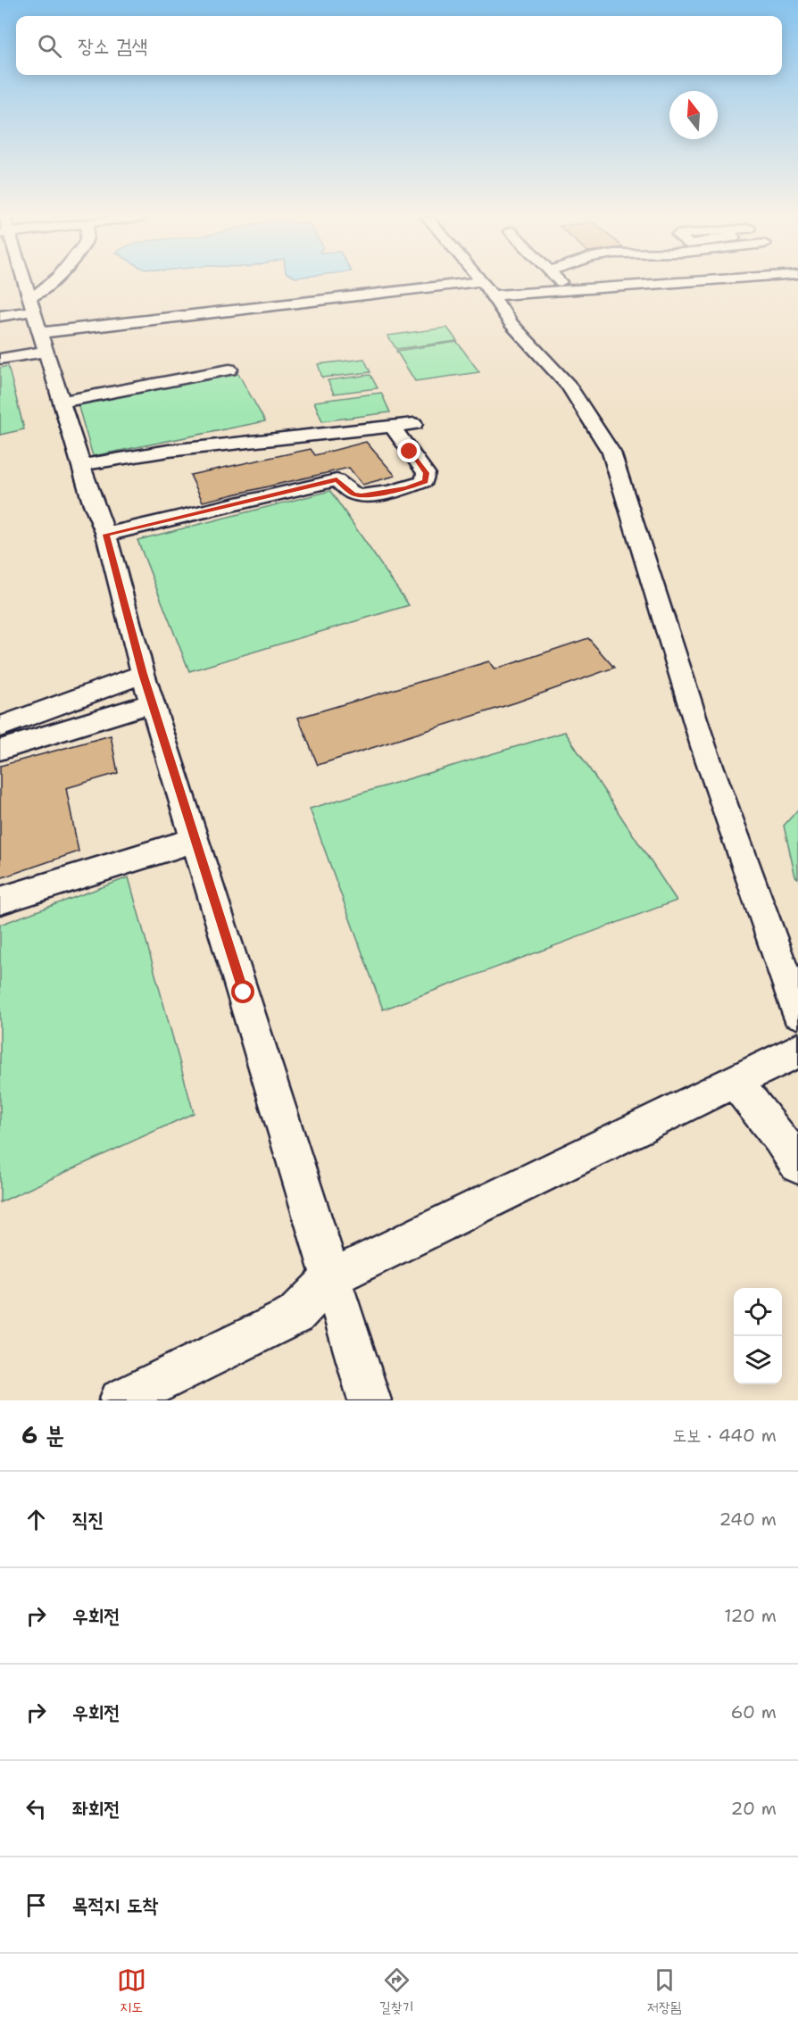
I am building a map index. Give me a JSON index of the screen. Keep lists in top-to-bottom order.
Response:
{
  "north": "top",
  "page": {
    "search": "장소 검색",
    "heading": ["6 분", "도보 · 440 m"],
    "list": [
      ["직진", "240 m"],
      ["우회전", "120 m"],
      ["우회전", "60 m"],
      ["좌회전", "20 m"],
      "목적지 도착"
    ],
    "nav": ["지도", "길찾기", "저장됨"]
  }
}
